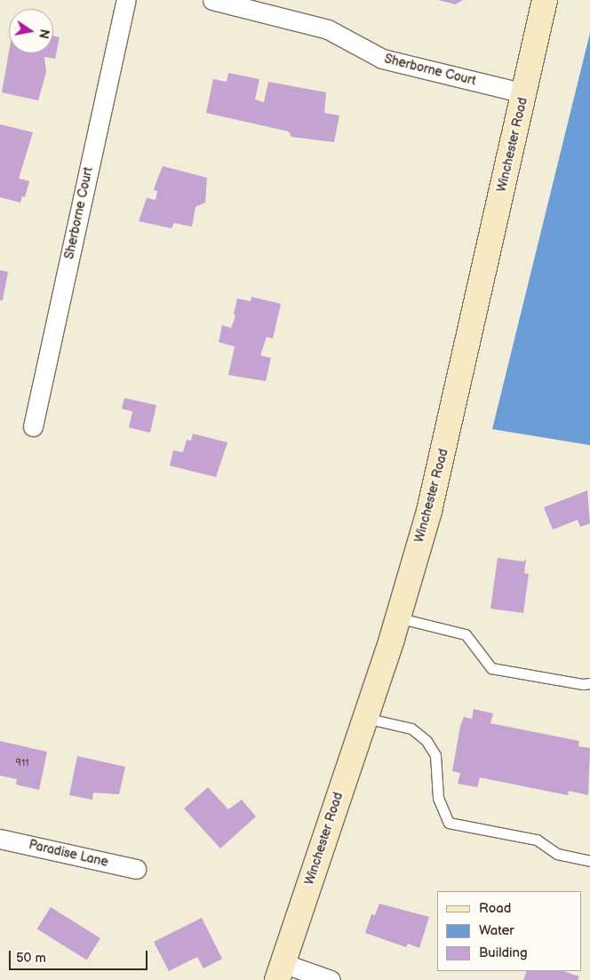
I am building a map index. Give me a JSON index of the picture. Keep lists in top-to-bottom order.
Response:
{
  "streets": {
    "main road": ["Winchester Road"],
    "street": ["Sherborne Court", "Paradise Lane"]
  },
  "crossings": [
    ["Sherborne Court", "Winchester Road"]
  ],
  "house_numbers": ["911"],
  "legend": ["Road", "Water", "Building"],
  "scale_bar": "50 m",
  "north": "right"
}
